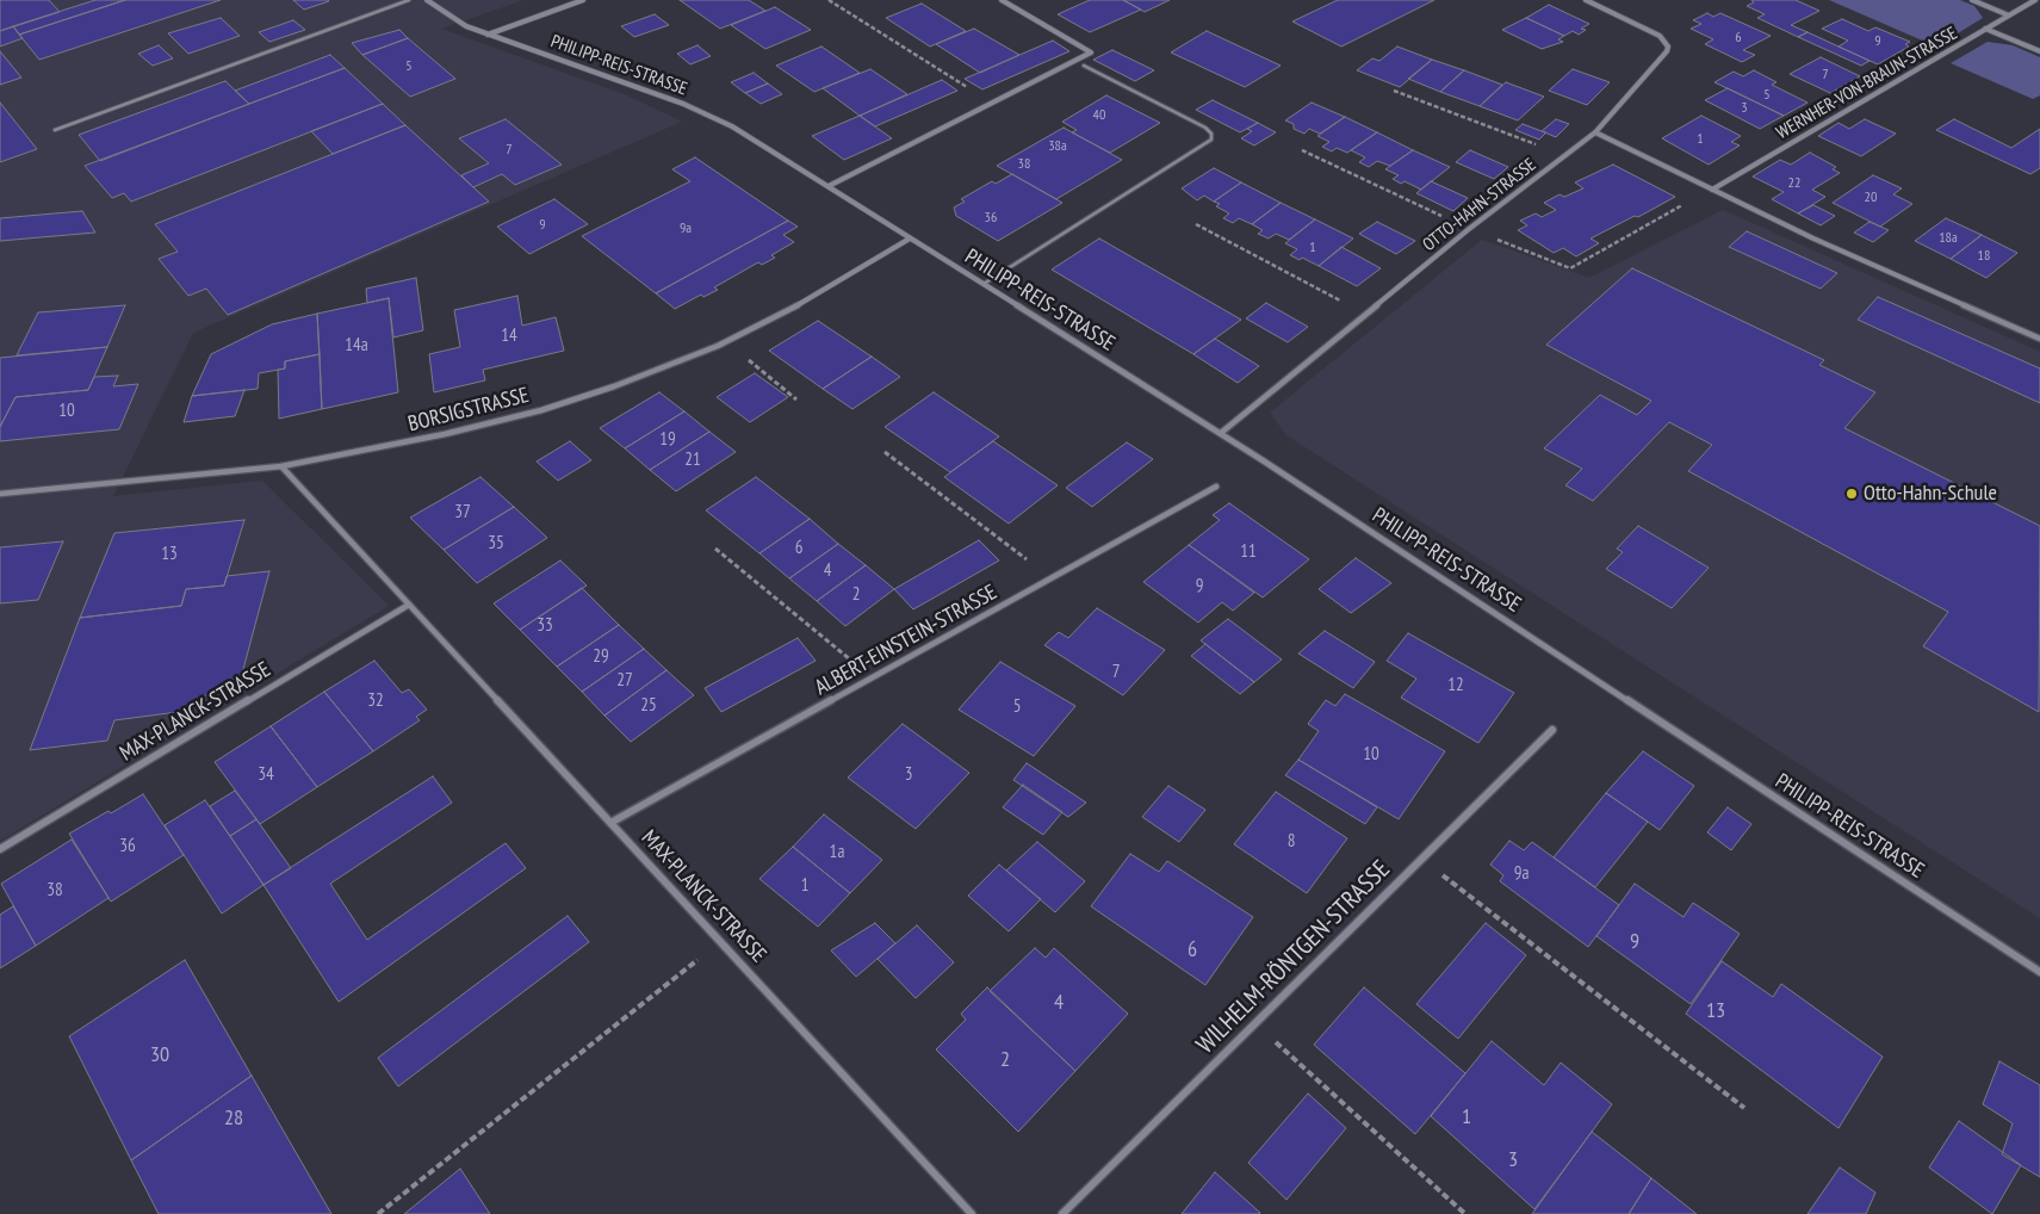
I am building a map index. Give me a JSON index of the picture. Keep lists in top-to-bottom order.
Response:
{
  "streets": {
    "street": [
      "PHILIPP-REIS-STRASSE",
      "WERNHER-VON-BRAUN-STRASSE",
      "OTTO-HAHN-STRASSE",
      "BORSIGSTRASSE",
      "ALBERT-EINSTEIN-STRASSE",
      "MAX-PLANCK-STRASSE",
      "WILHELM-RÖNTGEN-STRASSE"
    ]
  },
  "crossings": [
    ["PHILIPP-REIS-STRASSE", "OTTO-HAHN-STRASSE"],
    ["PHILIPP-REIS-STRASSE", "BORSIGSTRASSE"],
    ["BORSIGSTRASSE", "MAX-PLANCK-STRASSE"],
    ["ALBERT-EINSTEIN-STRASSE", "MAX-PLANCK-STRASSE"]
  ],
  "places": ["Otto-Hahn-Schule"],
  "house_numbers": [
    "6",
    "9",
    "5",
    "7",
    "5",
    "3",
    "40",
    "1",
    "38a",
    "7",
    "38",
    "22",
    "20",
    "36",
    "9",
    "9a",
    "18a",
    "1",
    "18",
    "14",
    "14a",
    "10",
    "19",
    "21",
    "37",
    "35",
    "6",
    "11",
    "13",
    "4",
    "9",
    "2",
    "33",
    "29",
    "7",
    "27",
    "12",
    "32",
    "25",
    "5",
    "10",
    "34",
    "3",
    "8",
    "36",
    "1a",
    "9a",
    "1",
    "38",
    "9",
    "6",
    "4",
    "13",
    "30",
    "2",
    "1",
    "28",
    "3"
  ]
}
